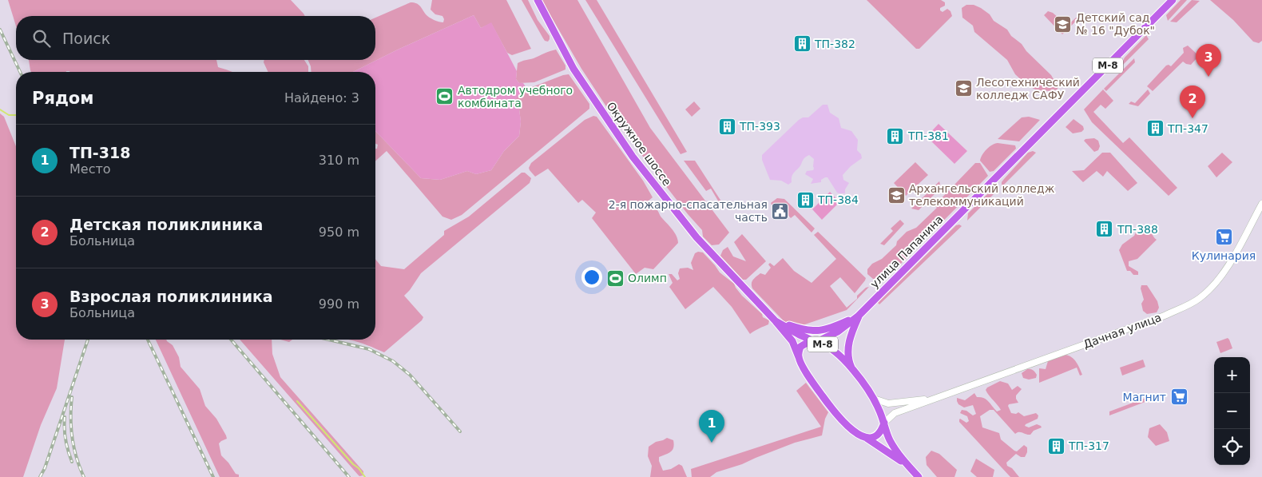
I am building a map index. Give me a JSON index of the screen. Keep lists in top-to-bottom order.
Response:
{
  "streets": {
    "main road": ["М-8", "Окружное шоссе", "улица Папанина"],
    "street": ["Дачная улица"]
  },
  "crossings": [
    ["М-8", "Окружное шоссе"],
    ["М-8", "улица Папанина"],
    ["Окружное шоссе", "улица Папанина"],
    ["Окружное шоссе", "Дачная улица"]
  ],
  "places": {
    "school or university": ["Детский сад № 16 \"Дубок\"", "Лесотехнический колледж САФУ", "Архангельский колледж телекоммуникаций"],
    "building": [
      "ТП-382",
      "ТП-393",
      "ТП-347",
      "ТП-381",
      "ТП-384",
      "ТП-388",
      "ТП-317"
    ],
    "sports": ["Автодром учебного комбината", "Олимп"],
    "public building": ["2-я пожарно-спасательная часть"],
    "supermarket": ["Кулинария", "Магнит"]
  },
  "page": {
    "search": "Поиск",
    "pins": ["3", "2", "1"],
    "heading": ["Рядом", "Найдено: 3"],
    "list": [
      {
        "mark": "1",
        "name": "ТП-318",
        "note": "Место",
        "value": "310 m"
      },
      {
        "mark": "2",
        "name": "Детская поликлиника",
        "note": "Больница",
        "value": "950 m"
      },
      {
        "mark": "3",
        "name": "Взрослая поликлиника",
        "note": "Больница",
        "value": "990 m"
      }
    ],
    "map_buttons": ["+", "−"]
  }
}
